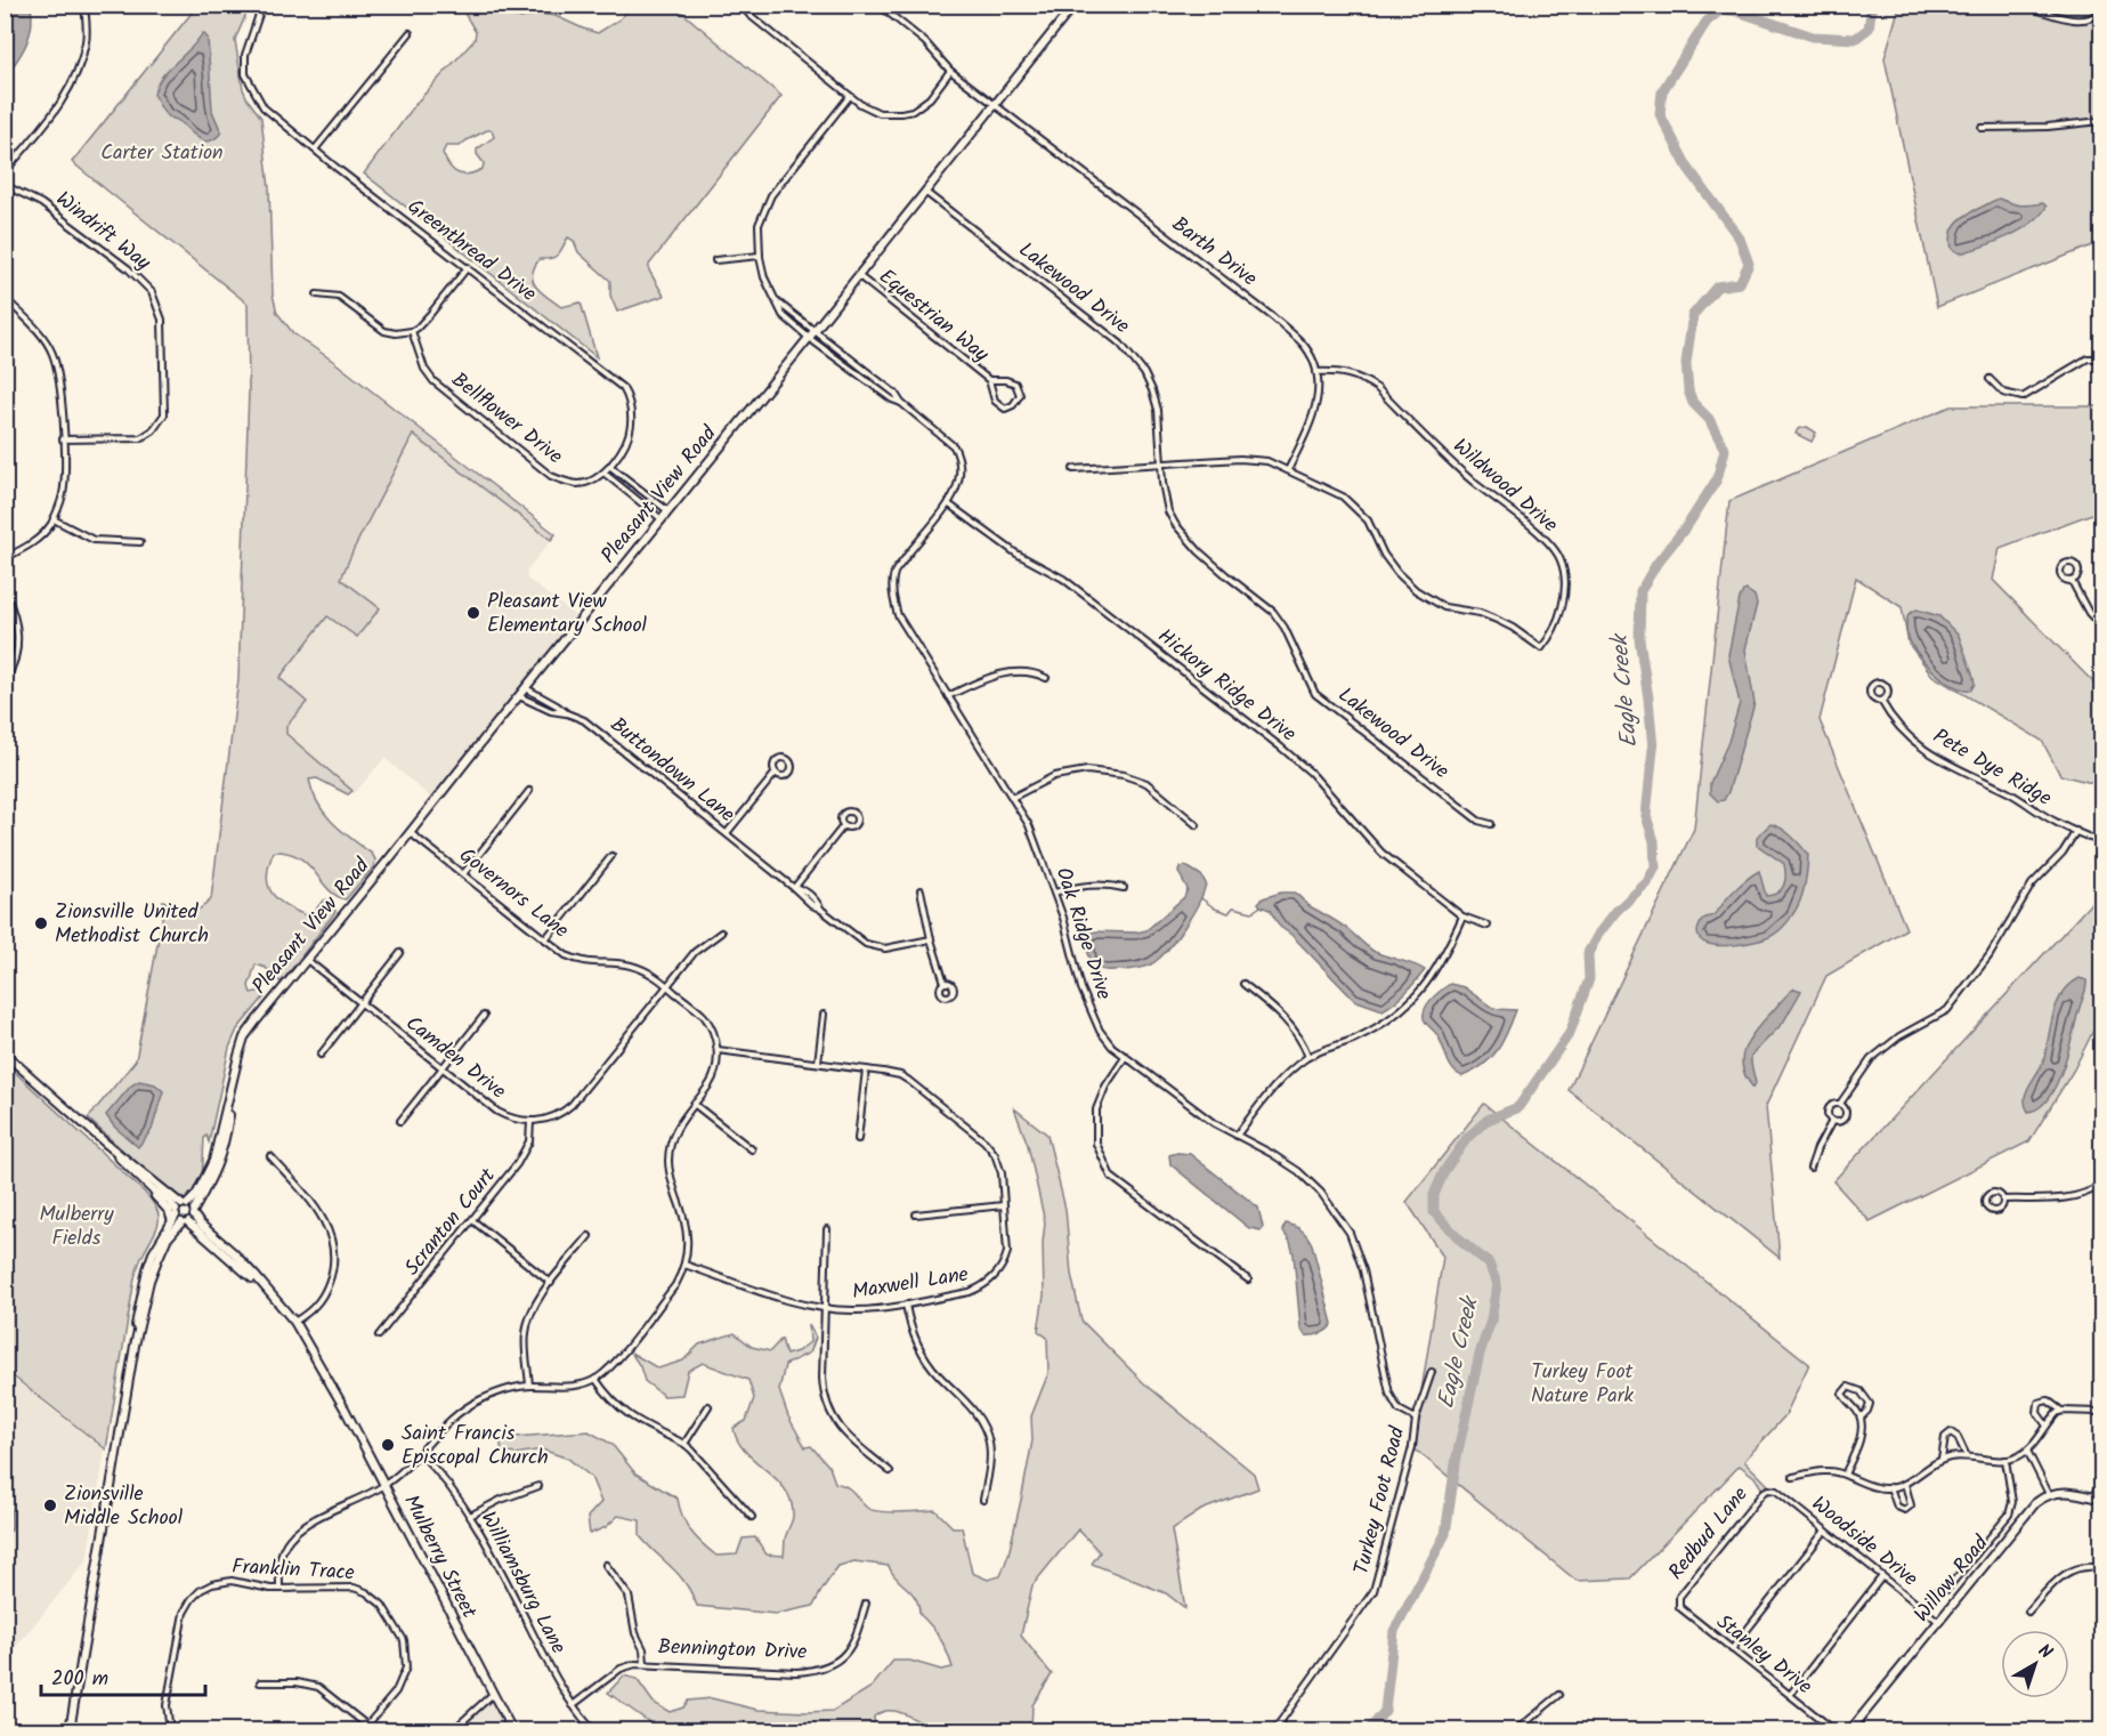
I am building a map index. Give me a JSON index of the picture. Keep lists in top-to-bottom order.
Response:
{
  "streets": {
    "main road": ["Pleasant View Road", "Mulberry Street", "Willow Road"],
    "street": [
      "Windrift Way",
      "Greenthread Drive",
      "Barth Drive",
      "Lakewood Drive",
      "Equestrian Way",
      "Bellflower Drive",
      "Wildwood Drive",
      "Hickory Ridge Drive",
      "Pete Dye Ridge",
      "Buttondown Lane",
      "Governors Lane",
      "Oak Ridge Drive",
      "Camden Drive",
      "Scranton Court",
      "Maxwell Lane",
      "Turkey Foot Road",
      "Redbud Lane",
      "Woodside Drive",
      "Franklin Trace",
      "Williamsburg Lane",
      "Bennington Drive",
      "Stanley Drive"
    ]
  },
  "crossings": [
    ["Barth Drive", "Wildwood Drive"],
    ["Barth Drive", "Pleasant View Road"],
    ["Lakewood Drive", "Wildwood Drive"],
    ["Lakewood Drive", "Pleasant View Road"],
    ["Equestrian Way", "Pleasant View Road"],
    ["Pleasant View Road", "Buttondown Lane"],
    ["Pleasant View Road", "Governors Lane"],
    ["Pleasant View Road", "Oak Ridge Drive"],
    ["Pleasant View Road", "Camden Drive"],
    ["Pleasant View Road", "Mulberry Street"],
    ["Hickory Ridge Drive", "Oak Ridge Drive"],
    ["Governors Lane", "Maxwell Lane"],
    ["Oak Ridge Drive", "Turkey Foot Road"],
    ["Camden Drive", "Scranton Court"],
    ["Redbud Lane", "Woodside Drive"],
    ["Redbud Lane", "Stanley Drive"],
    ["Woodside Drive", "Willow Road"],
    ["Williamsburg Lane", "Bennington Drive"]
  ],
  "water": ["Eagle Creek"],
  "parks": ["Carter Station", "Mulberry Fields", "Turkey Foot Nature Park"],
  "places": [
    "Pleasant View Elementary School",
    "Zionsville United Methodist Church",
    "Saint Francis Episcopal Church",
    "Zionsville Middle School"
  ],
  "scale_bar": "200 m",
  "north": "top right"
}
